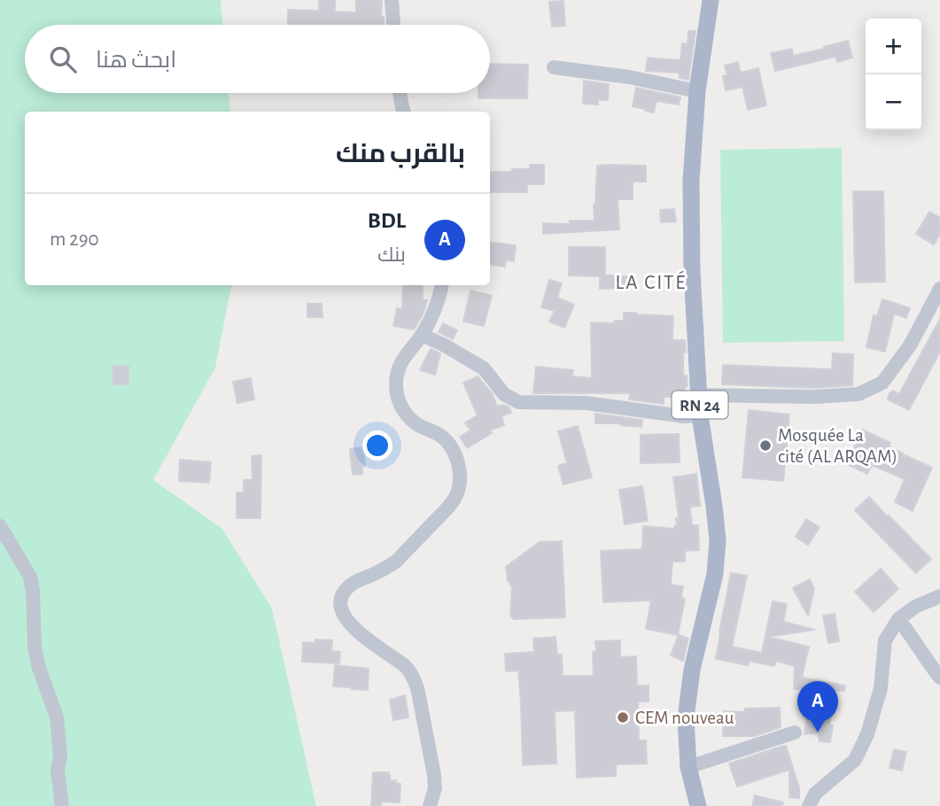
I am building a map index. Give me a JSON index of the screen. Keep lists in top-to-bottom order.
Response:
{
  "streets": {
    "main road": ["RN 24"]
  },
  "districts": ["LA CITÉ"],
  "places": ["Mosquée La cité (AL ARQAM)", "CEM nouveau"],
  "page": {
    "map_buttons": ["+", "−"],
    "search": "ابحث هنا",
    "heading": "بالقرب منك",
    "list": [
      {
        "mark": "A",
        "name": "BDL",
        "note": "بنك",
        "value": "290 m"
      }
    ],
    "pins": "A"
  }
}
